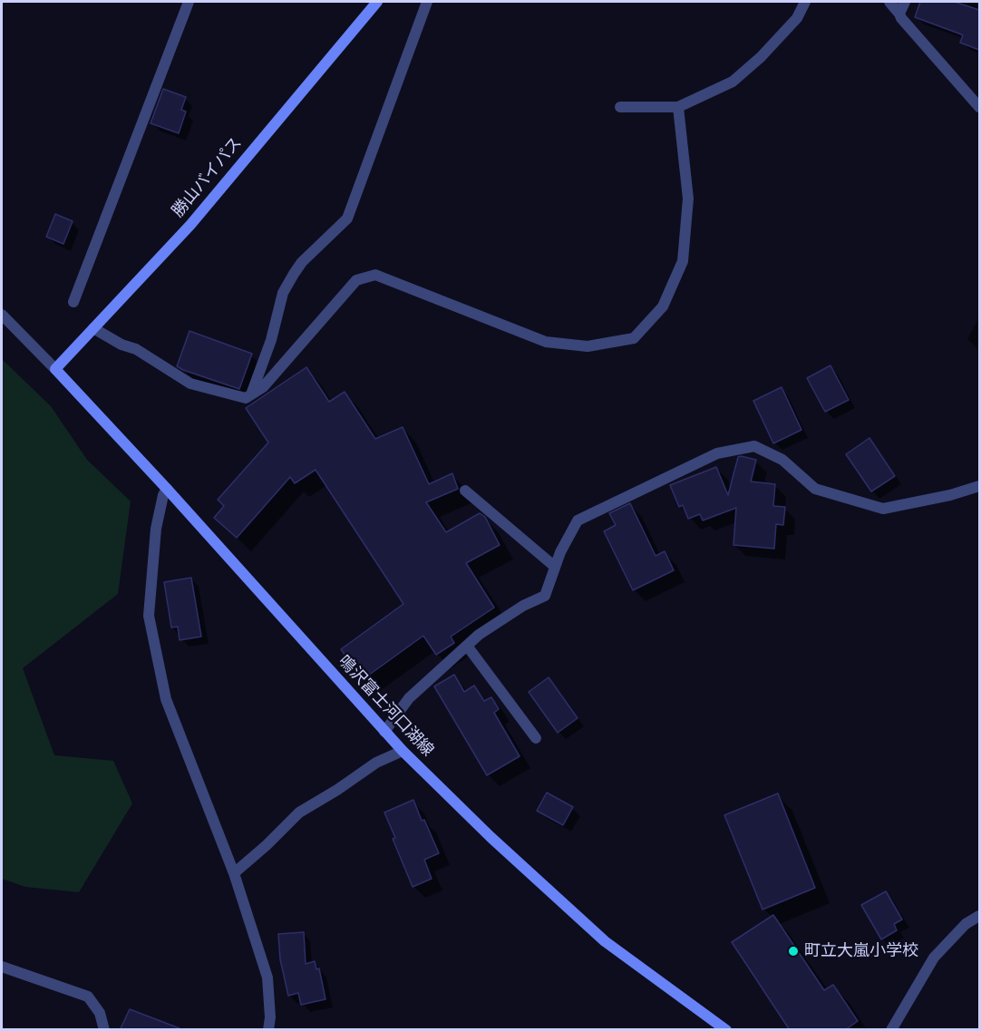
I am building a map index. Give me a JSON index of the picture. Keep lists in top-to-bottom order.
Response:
{
  "streets": {
    "main road": ["勝山バイパス", "鳴沢富士河口湖線"]
  },
  "crossings": [
    ["勝山バイパス", "鳴沢富士河口湖線"]
  ],
  "places": ["町立大嵐小学校"]
}
